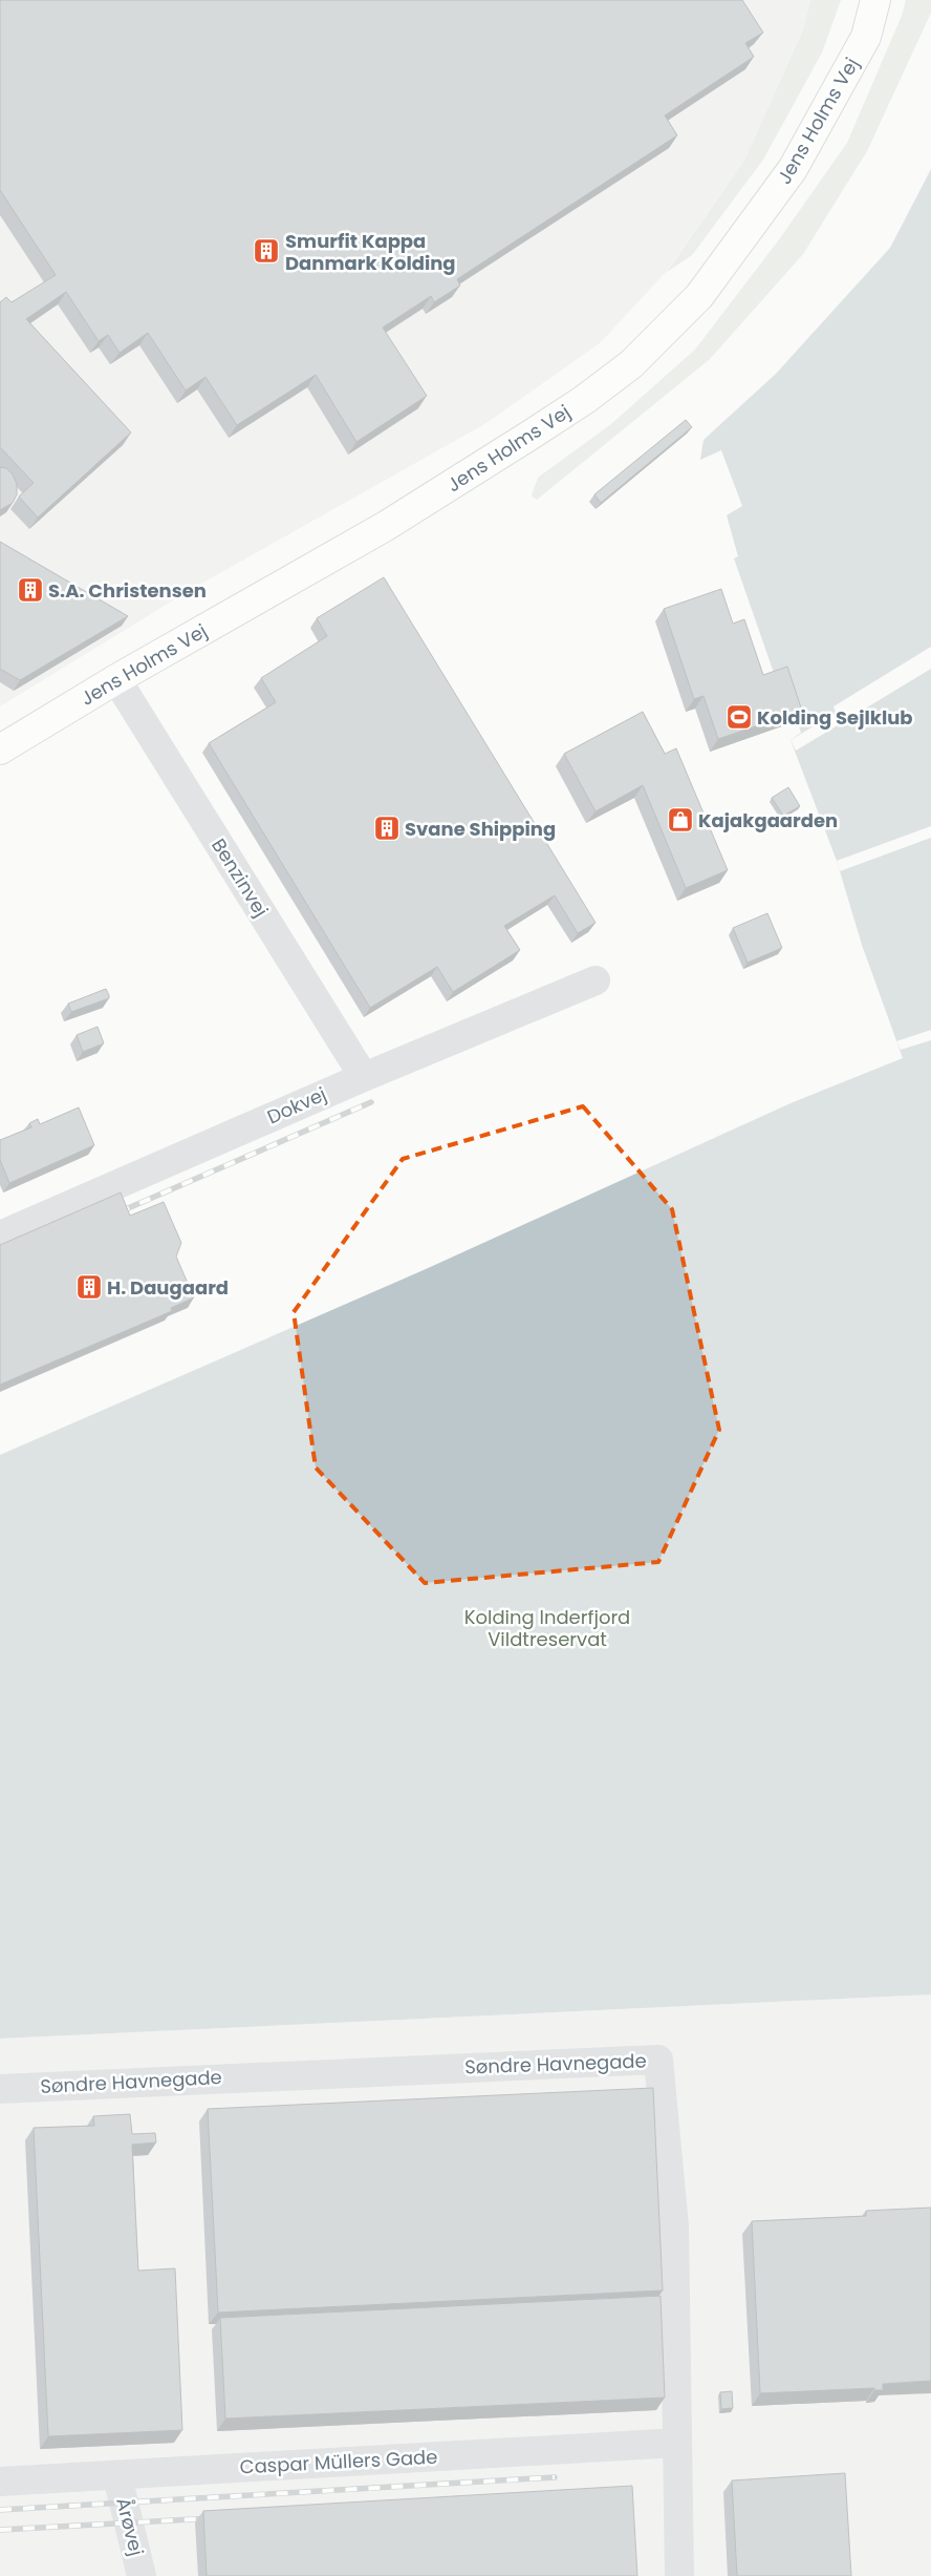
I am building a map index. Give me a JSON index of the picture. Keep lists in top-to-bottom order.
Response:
{
  "streets": {
    "main road": ["Jens Holms Vej"],
    "street": [
      "Benzinvej",
      "Dokvej",
      "Søndre Havnegade",
      "Caspar Müllers Gade",
      "Årøvej"
    ]
  },
  "crossings": [
    ["Jens Holms Vej", "Benzinvej"],
    ["Benzinvej", "Dokvej"],
    ["Søndre Havnegade", "Caspar Müllers Gade"],
    ["Caspar Müllers Gade", "Årøvej"]
  ],
  "parks": ["Kolding Inderfjord Vildtreservat"],
  "places": {
    "building": [
      "Smurfit Kappa Danmark Kolding",
      "S.A. Christensen",
      "Svane Shipping",
      "H. Daugaard"
    ],
    "sports": ["Kolding Sejlklub"],
    "shop": ["Kajakgaarden"]
  }
}
